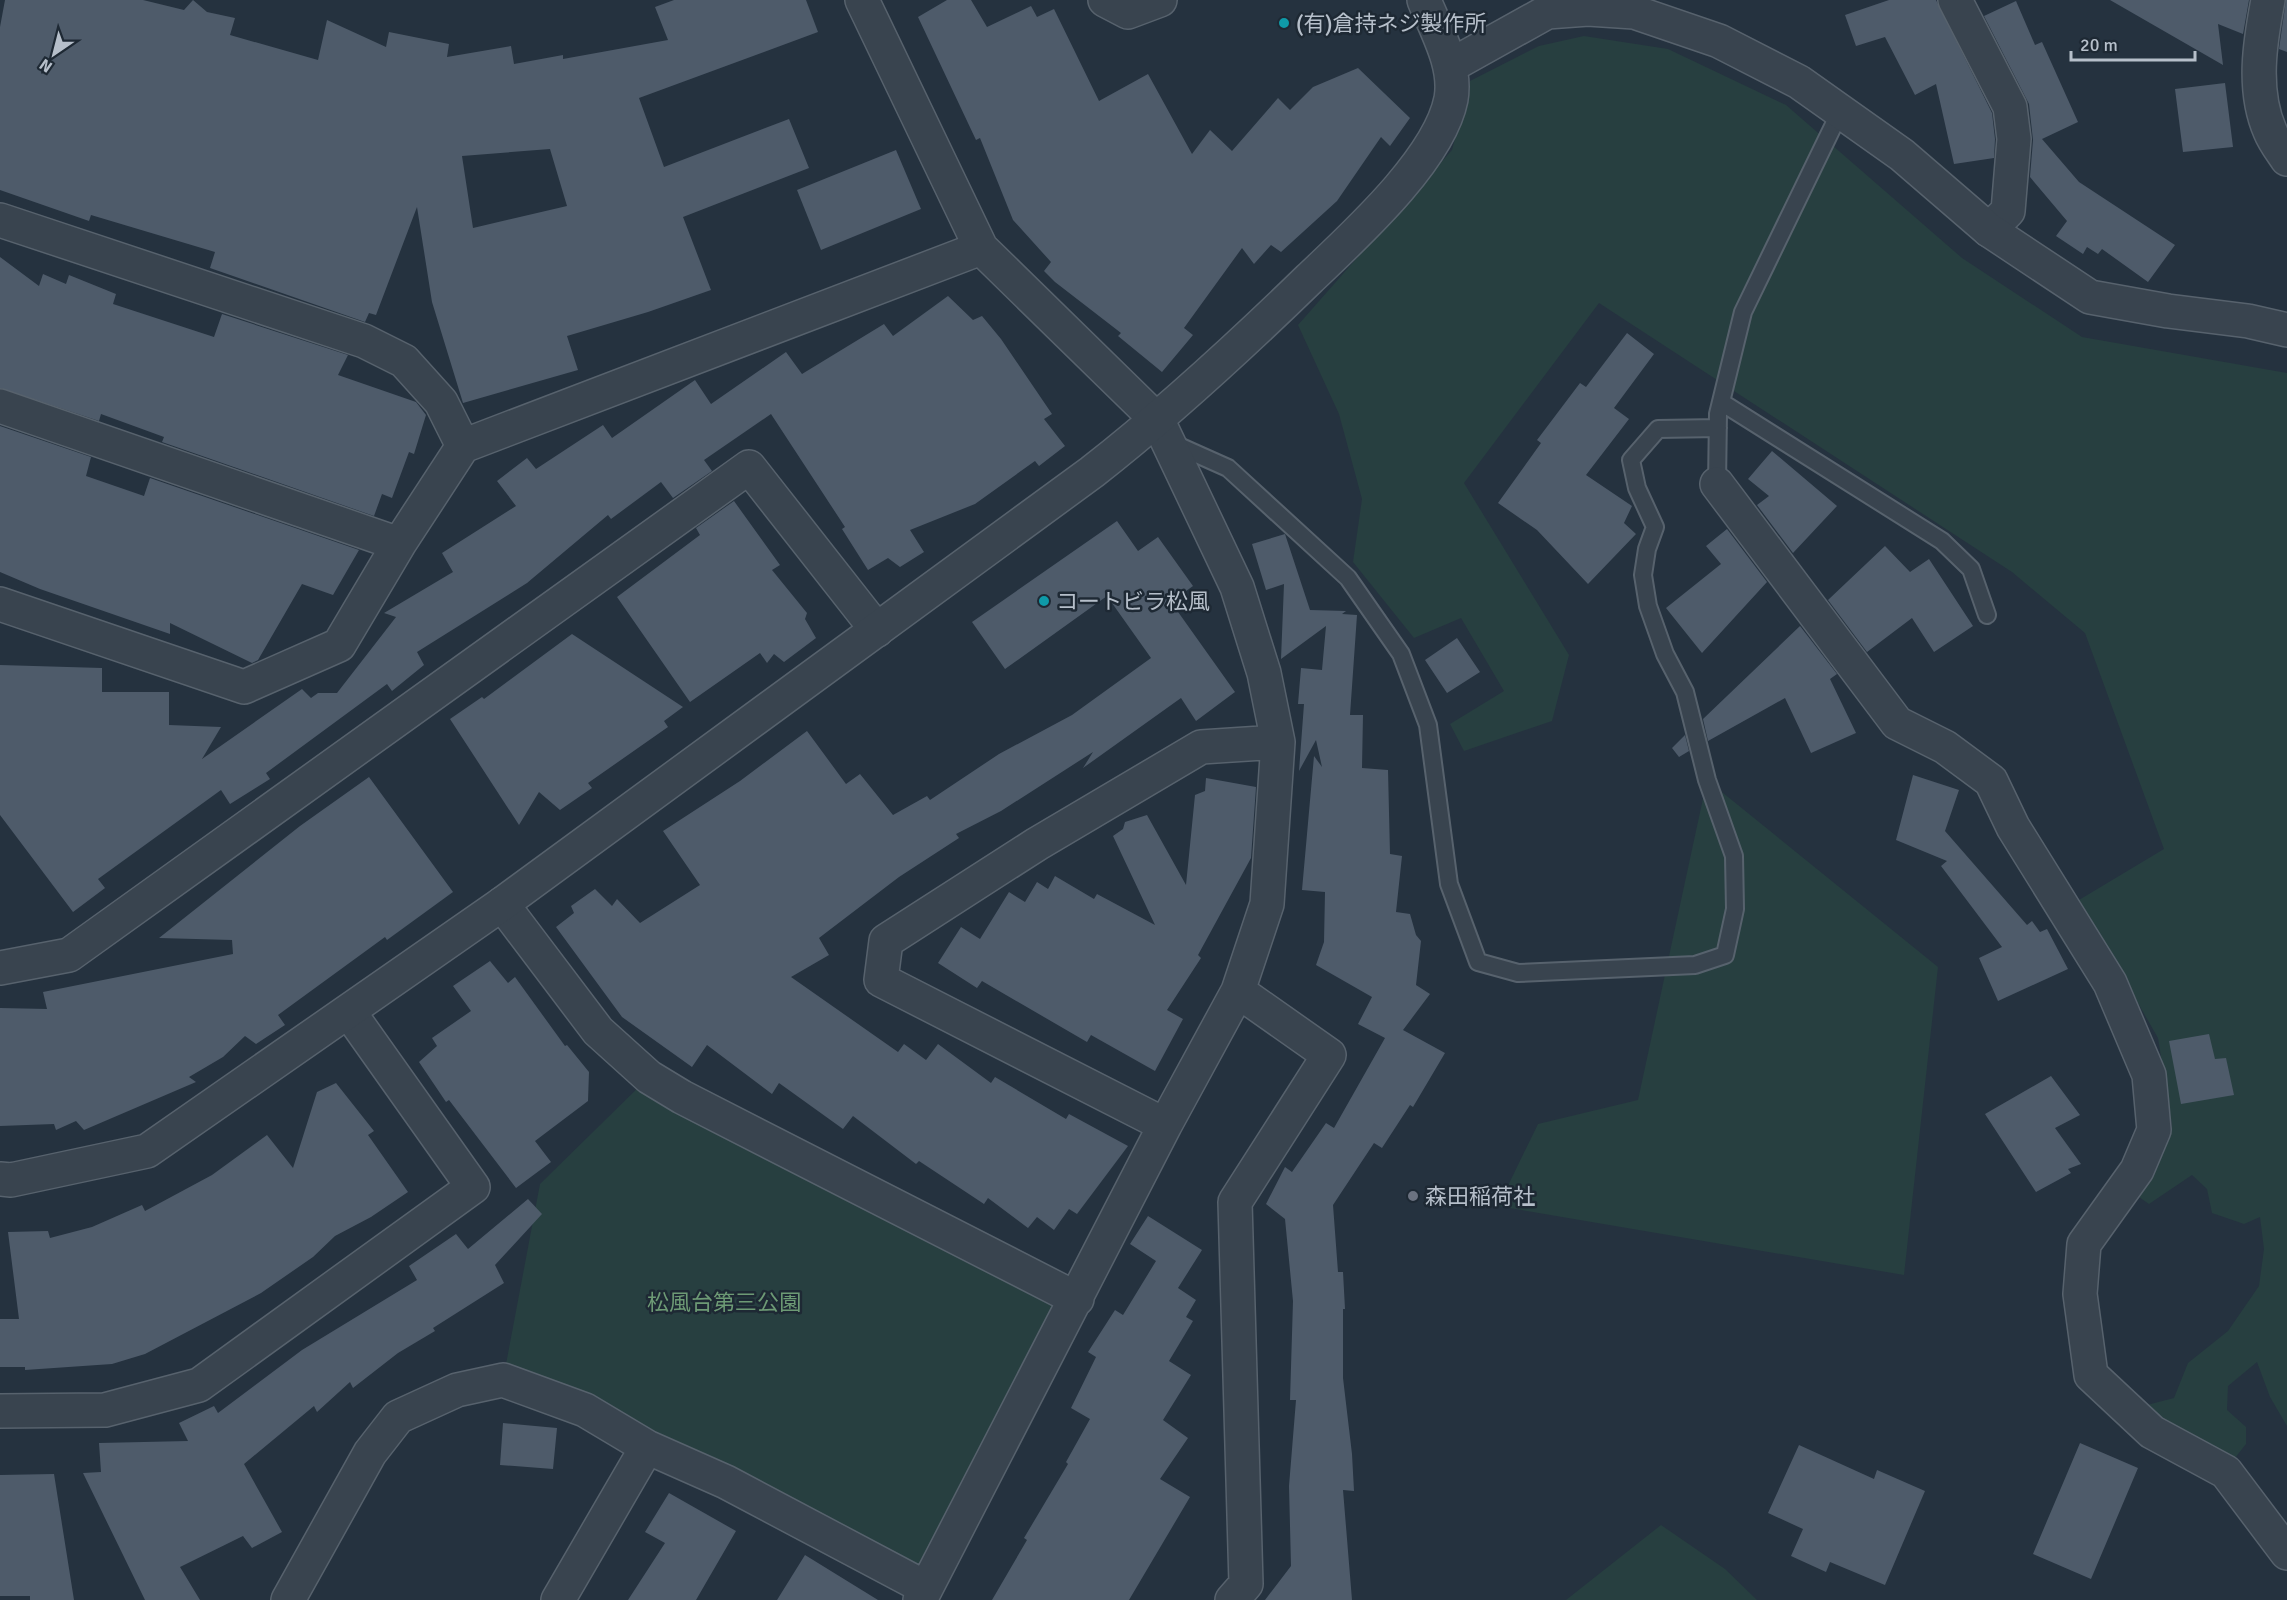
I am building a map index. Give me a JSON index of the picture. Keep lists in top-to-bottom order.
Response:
{
  "parks": ["松風台第三公園"],
  "places": ["(有)倉持ネジ製作所", "コートビラ松風", "森田稲荷社"],
  "scale_bar": "20 m",
  "north": "bottom left"
}
